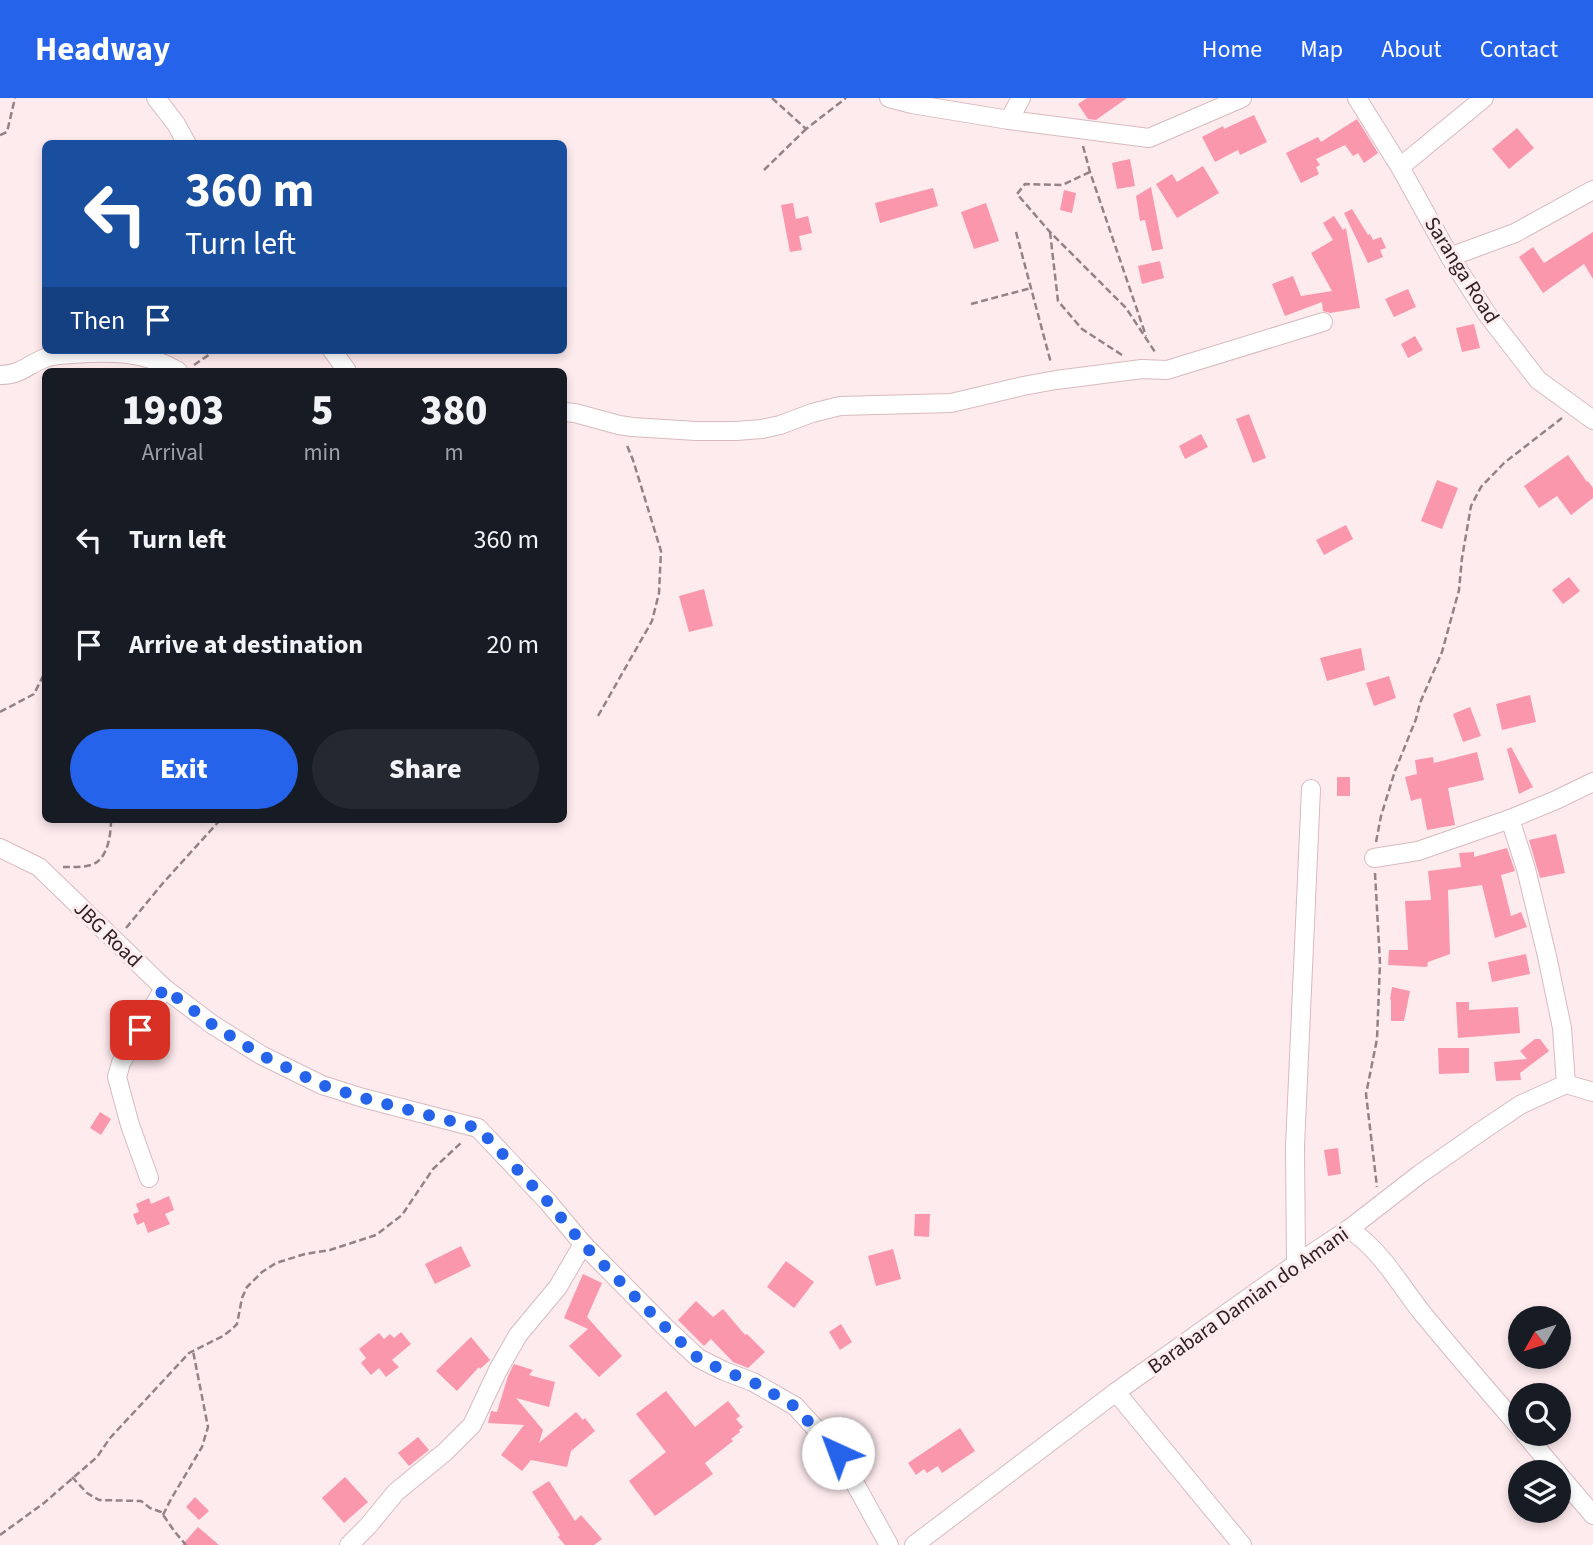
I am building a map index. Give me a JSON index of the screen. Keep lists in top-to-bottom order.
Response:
{
  "streets": {
    "street": ["Saranga Road", "JBG Road", "Barabara Damian do Amani"]
  },
  "north": "bottom left",
  "page": {
    "header": "Headway",
    "nav": [
      "Home",
      "Map",
      "About",
      "Contact"
    ],
    "turn": ["360 m", "Turn left"],
    "then": "Then",
    "eta": [
      "19:03",
      "Arrival",
      "5",
      "min",
      "380",
      "m"
    ],
    "list": [
      {
        "name": "Turn left",
        "value": "360 m"
      },
      {
        "name": "Arrive at destination",
        "value": "20 m"
      }
    ],
    "buttons": ["Exit", "Share"]
  }
}
